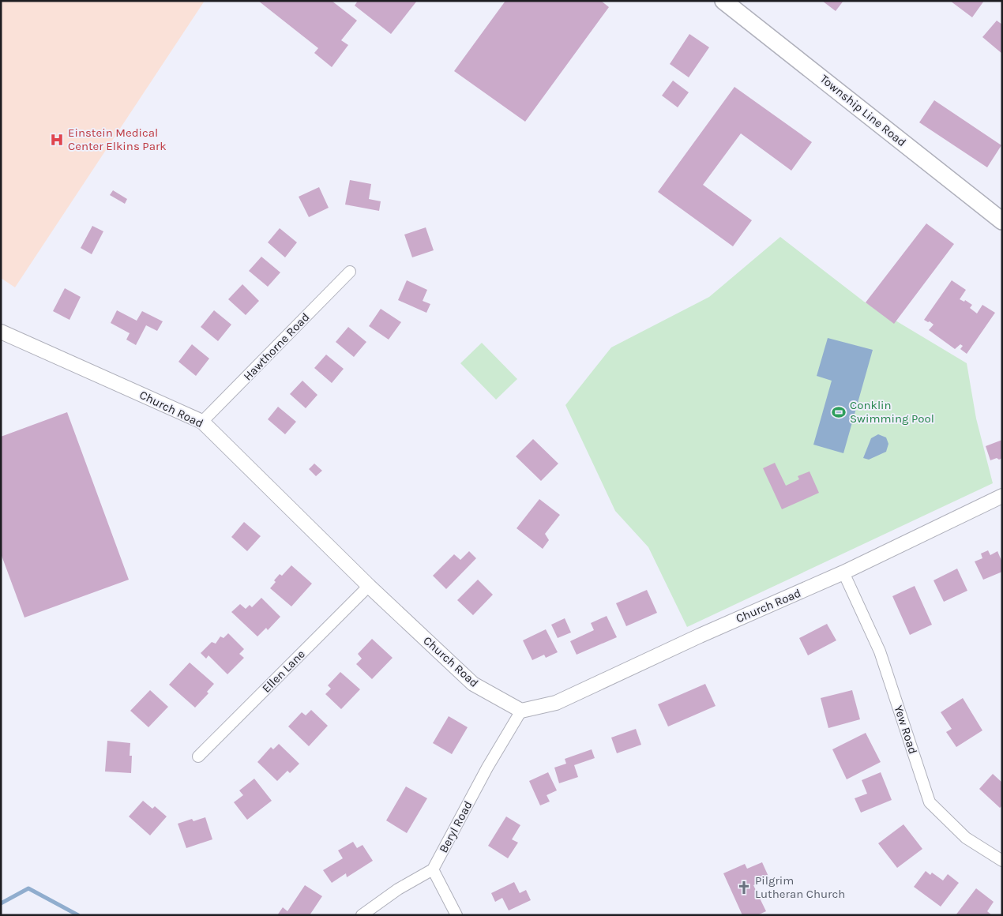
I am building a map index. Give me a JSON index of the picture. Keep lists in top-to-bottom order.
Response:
{
  "streets": {
    "main road": ["Township Line Road"],
    "street": [
      "Hawthorne Road",
      "Church Road",
      "Ellen Lane",
      "Yew Road",
      "Beryl Road"
    ]
  },
  "crossings": [
    ["Hawthorne Road", "Church Road"],
    ["Church Road", "Ellen Lane"],
    ["Church Road", "Yew Road"],
    ["Church Road", "Beryl Road"]
  ],
  "places": {
    "hospital": ["Einstein Medical Center Elkins Park"],
    "sports": ["Conklin Swimming Pool"],
    "church": ["Pilgrim Lutheran Church"]
  }
}
